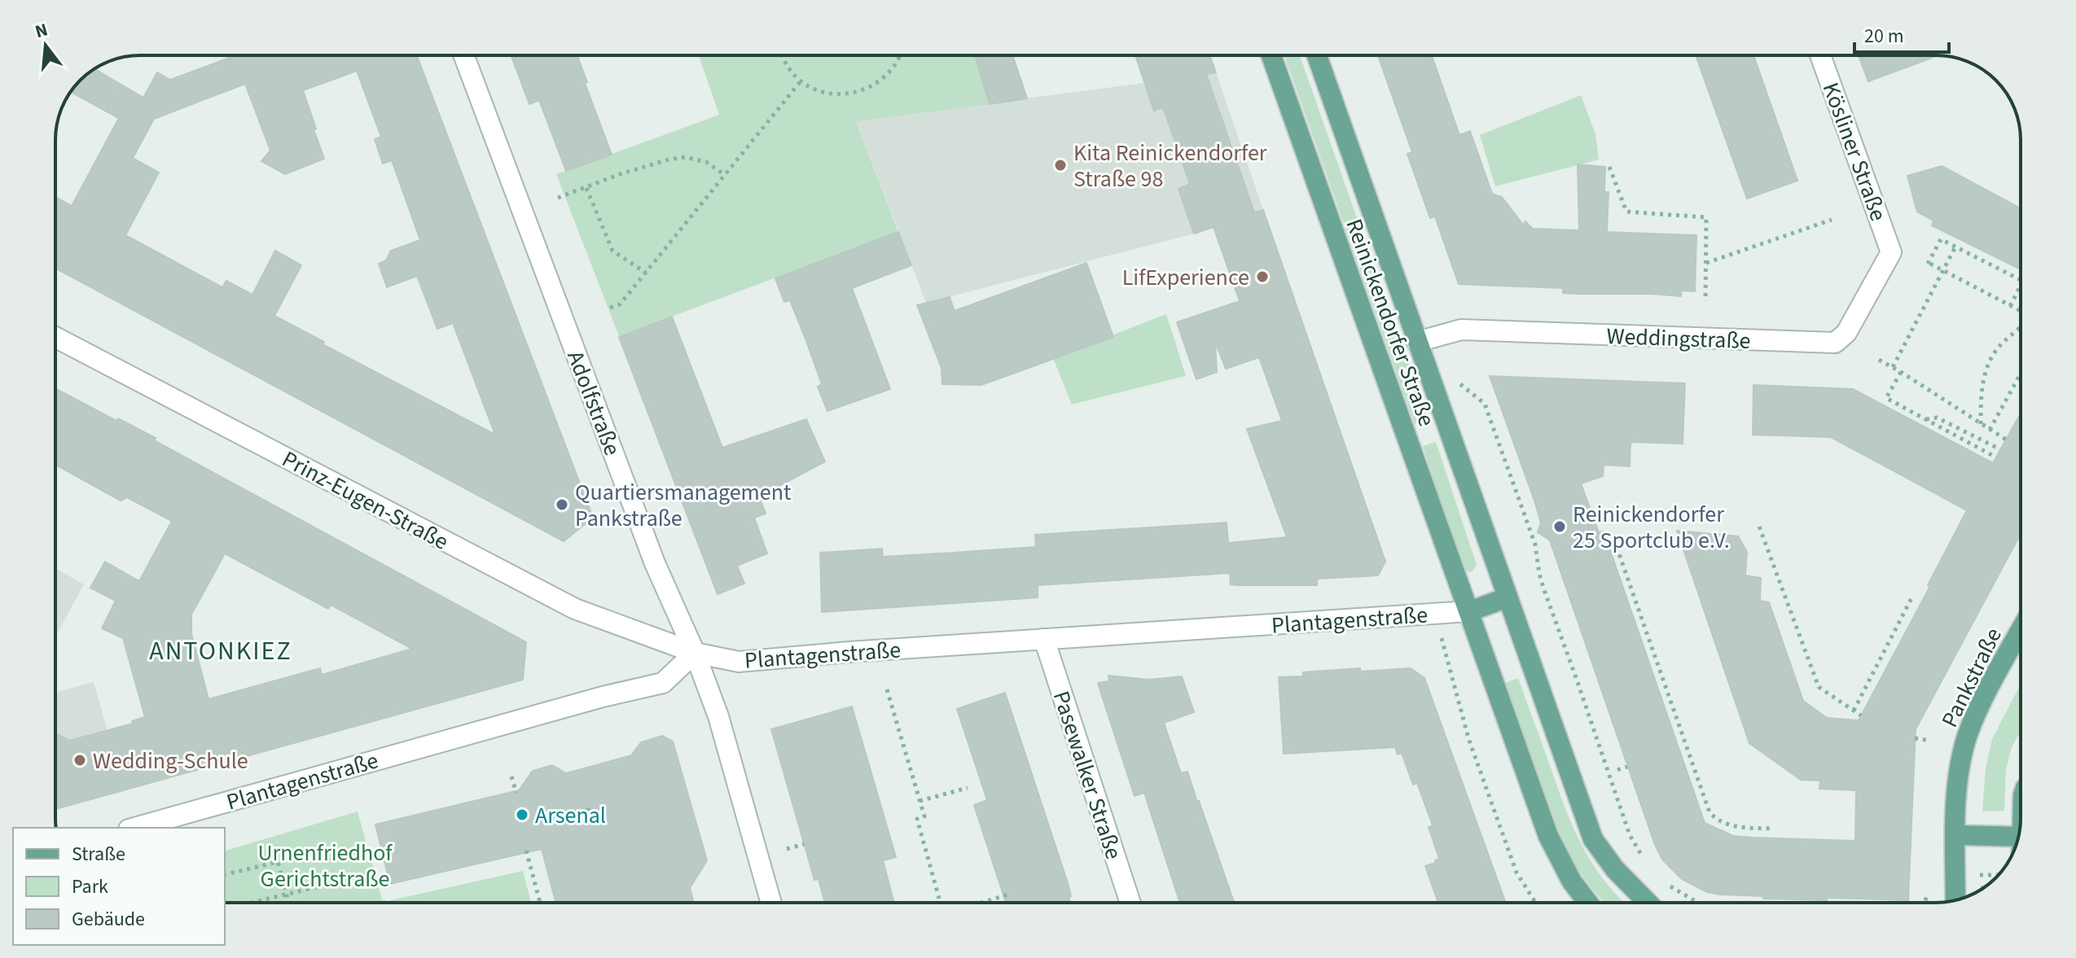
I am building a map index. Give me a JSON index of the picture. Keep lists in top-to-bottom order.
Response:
{
  "streets": {
    "main road": ["Reinickendorfer Straße", "Pankstraße"],
    "street": [
      "Kösliner Straße",
      "Weddingstraße",
      "Adolfstraße",
      "Prinz-Eugen-Straße",
      "Plantagenstraße",
      "Pasewalker Straße"
    ]
  },
  "crossings": [
    ["Kösliner Straße", "Weddingstraße"],
    ["Reinickendorfer Straße", "Weddingstraße"],
    ["Reinickendorfer Straße", "Plantagenstraße"],
    ["Adolfstraße", "Prinz-Eugen-Straße"],
    ["Adolfstraße", "Plantagenstraße"],
    ["Prinz-Eugen-Straße", "Plantagenstraße"],
    ["Plantagenstraße", "Pasewalker Straße"]
  ],
  "districts": ["ANTONKIEZ"],
  "parks": ["Urnenfriedhof Gerichtstraße"],
  "places": [
    "Kita Reinickendorfer Straße 98",
    "LifExperience",
    "Quartiersmanagement Pankstraße",
    "Reinickendorfer 25 Sportclub e.V.",
    "Wedding-Schule",
    "Arsenal"
  ],
  "legend": ["Straße", "Park", "Gebäude"],
  "scale_bar": "20 m",
  "north": "top"
}
